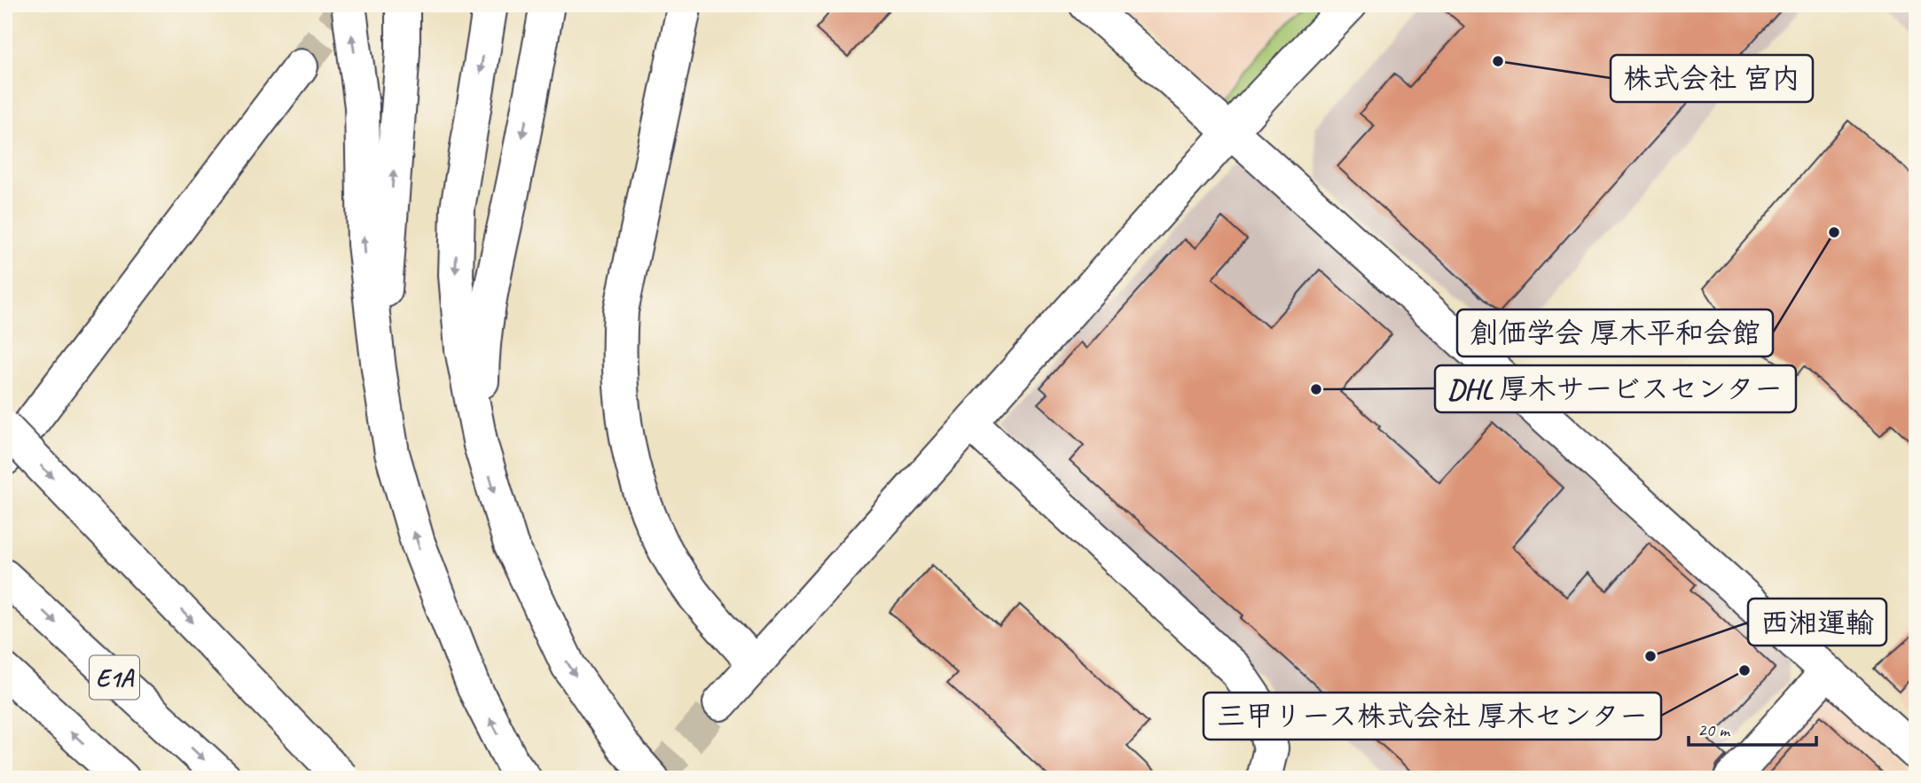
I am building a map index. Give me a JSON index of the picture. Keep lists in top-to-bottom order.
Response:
{
  "streets": {
    "main road": ["E1A"]
  },
  "places": [
    "株式会社 宮内",
    "創価学会 厚木平和会館",
    "DHL 厚木サービスセンター",
    "西湘運輸",
    "三甲リース株式会社 厚木センター"
  ],
  "scale_bar": "20 m"
}
